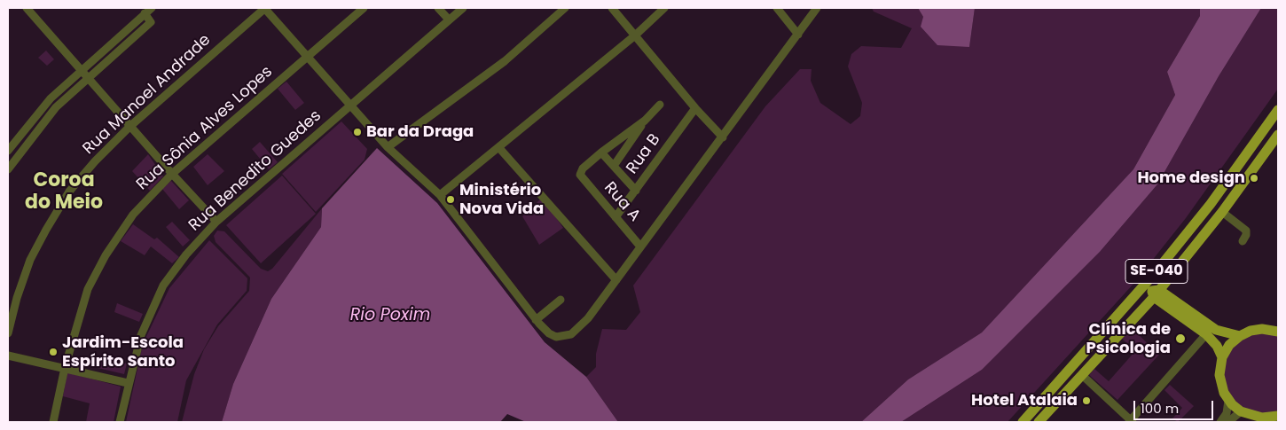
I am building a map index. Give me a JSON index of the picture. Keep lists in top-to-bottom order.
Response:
{
  "streets": {
    "main road": ["SE-040"],
    "street": [
      "Rua Manoel Andrade",
      "Rua Sônia Alves Lopes",
      "Rua B",
      "Rua Benedito Guedes",
      "Rua A"
    ]
  },
  "crossings": [
    ["Rua B", "Rua A"]
  ],
  "districts": ["Coroa do Meio"],
  "water": ["Rio Poxim"],
  "places": [
    "Bar da Draga",
    "Home design",
    "Ministério Nova Vida",
    "Clínica de Psicologia",
    "Jardim-Escola Espírito Santo",
    "Hotel Atalaia"
  ],
  "scale_bar": "100 m"
}
